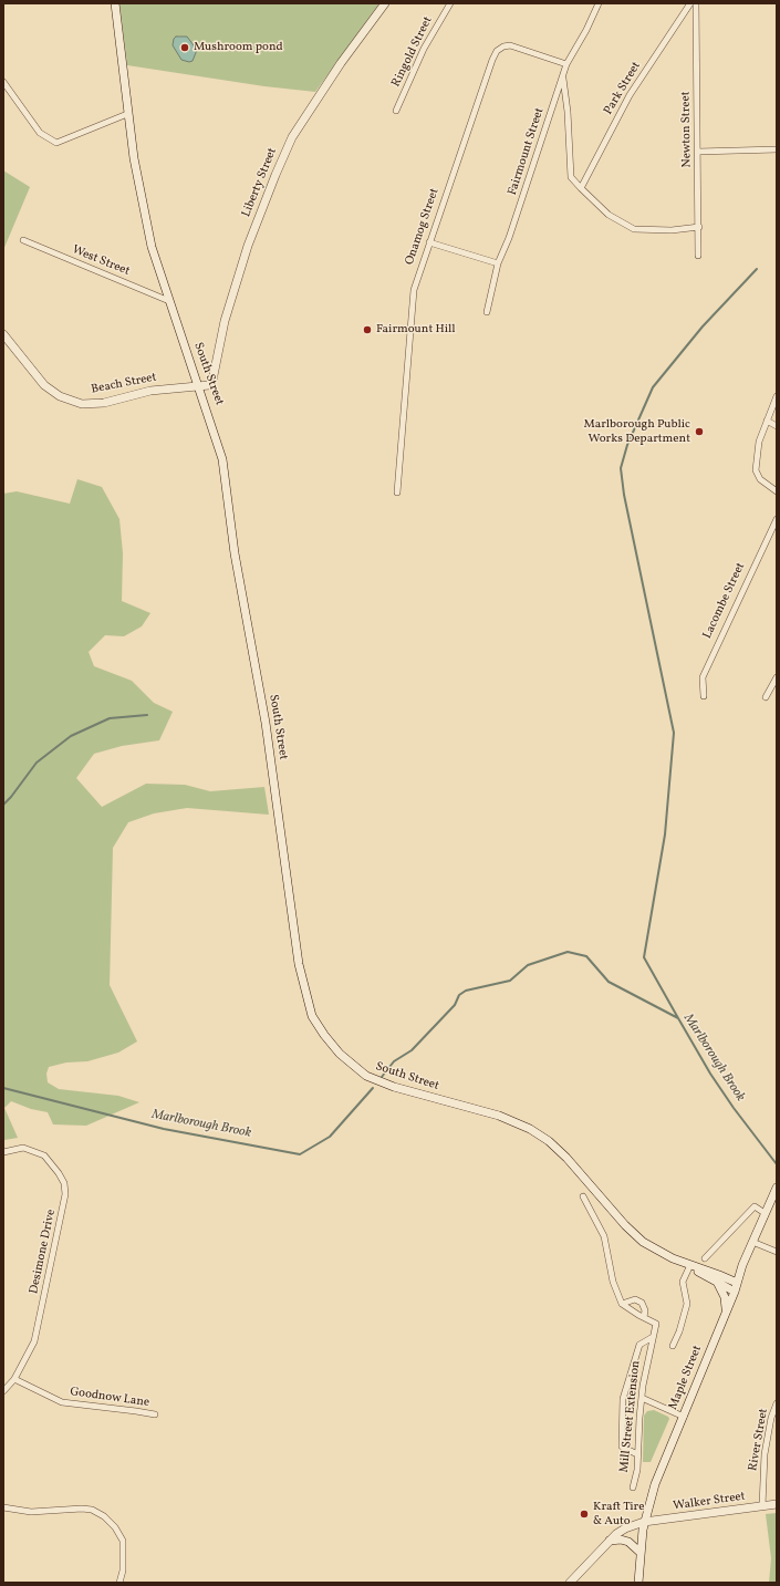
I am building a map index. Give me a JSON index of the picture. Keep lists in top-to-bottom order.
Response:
{
  "streets": {
    "main road": [
      "Liberty Street",
      "South Street",
      "Beach Street",
      "Maple Street",
      "Walker Street"
    ],
    "street": [
      "Ringold Street",
      "Park Street",
      "Newton Street",
      "Fairmount Street",
      "Onamog Street",
      "West Street",
      "Lacombe Street",
      "Desimone Drive",
      "Goodnow Lane",
      "Mill Street Extension",
      "River Street"
    ]
  },
  "crossings": [
    ["Fairmount Street", "Onamog Street"],
    ["Liberty Street", "South Street"],
    ["Liberty Street", "Beach Street"],
    ["West Street", "South Street"],
    ["South Street", "Beach Street"],
    ["South Street", "Maple Street"],
    ["Desimone Drive", "Goodnow Lane"],
    ["Maple Street", "Walker Street"],
    ["River Street", "Walker Street"]
  ],
  "water": ["Marlborough Brook"],
  "places": [
    "Mushroom pond",
    "Fairmount Hill",
    "Marlborough Public Works Department",
    "Kraft Tire & Auto"
  ]
}
